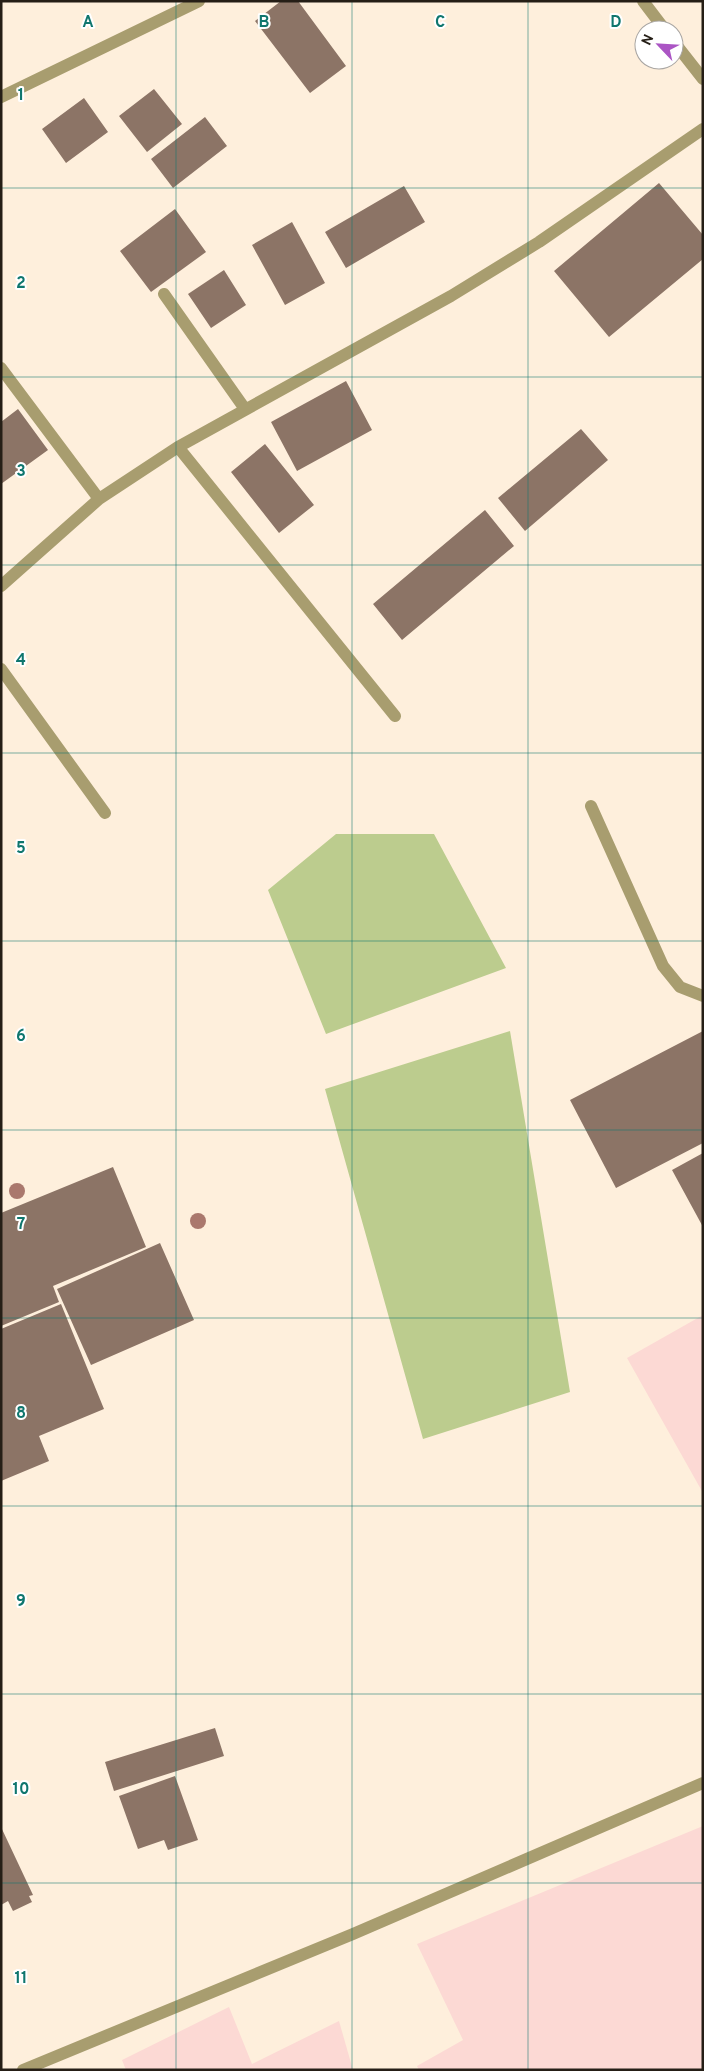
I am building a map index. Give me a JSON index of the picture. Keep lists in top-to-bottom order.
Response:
{
  "north": "top left",
  "grid": {
    "columns": [
      "A",
      "B",
      "C",
      "D"
    ],
    "rows": [
      "1",
      "2",
      "3",
      "4",
      "5",
      "6",
      "7",
      "8",
      "9",
      "10",
      "11"
    ]
  }
}
